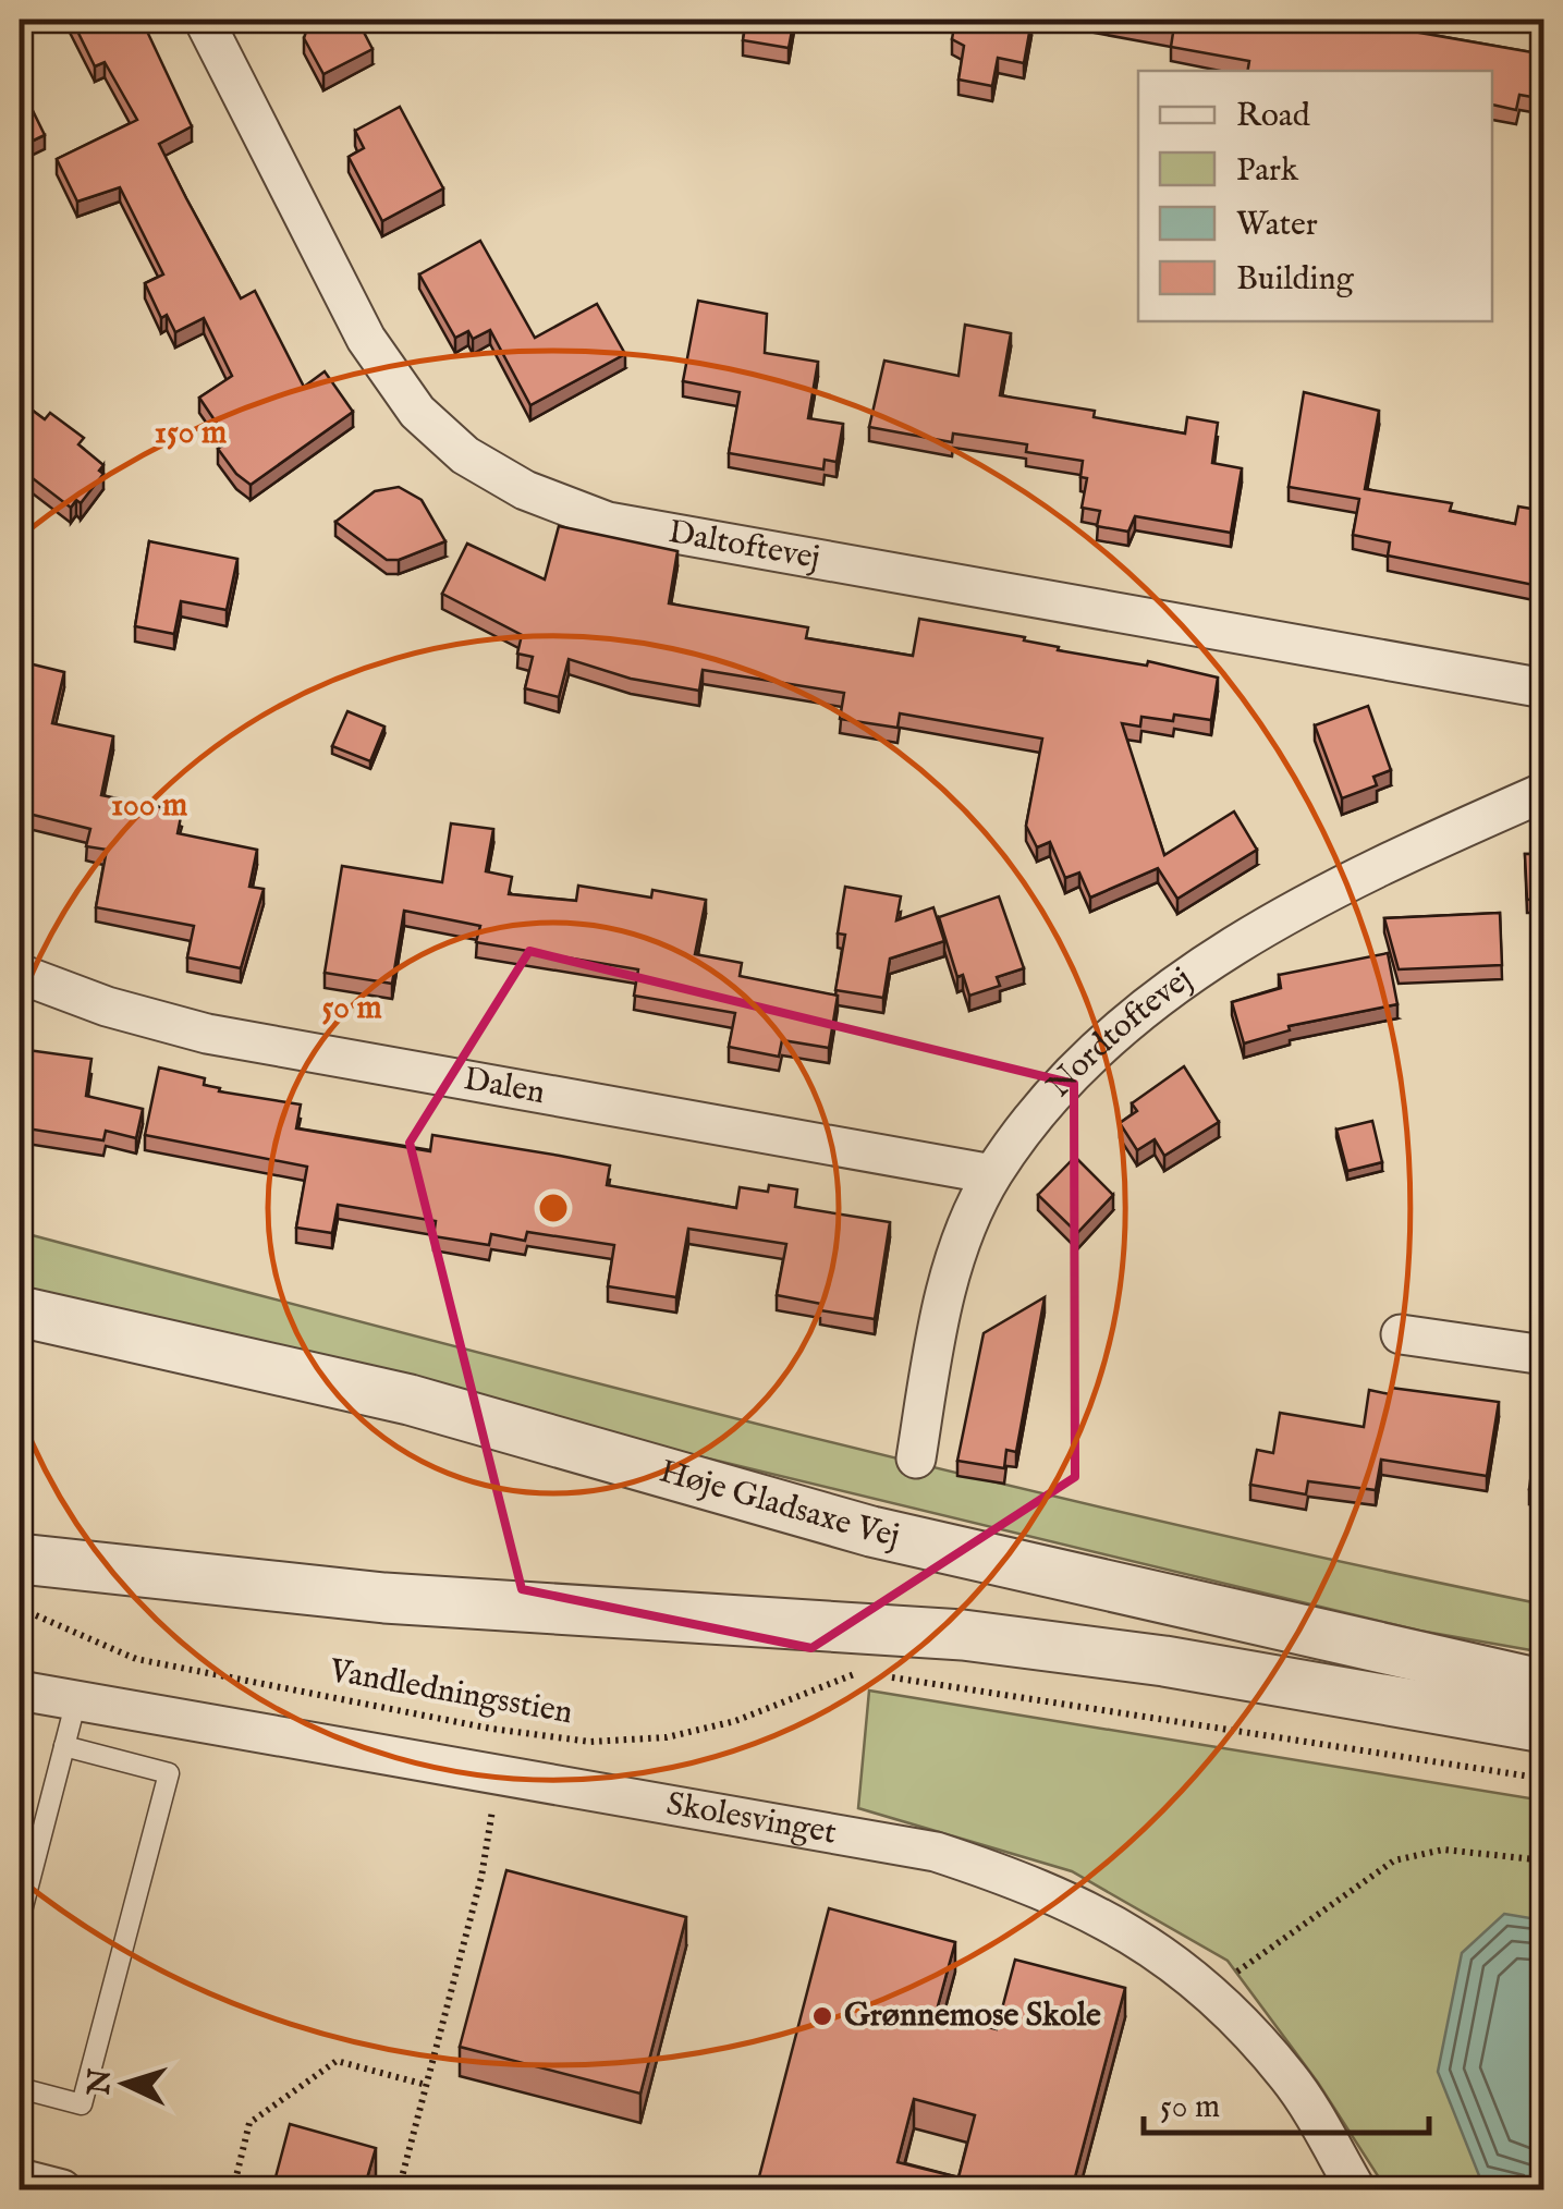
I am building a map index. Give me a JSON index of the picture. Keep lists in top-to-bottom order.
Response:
{
  "streets": {
    "street": [
      "Daltoftevej",
      "Nordtoftevej",
      "Dalen",
      "Høje Gladsaxe Vej",
      "Skolesvinget"
    ],
    "path": ["Vandledningsstien"]
  },
  "crossings": [
    ["Nordtoftevej", "Dalen"]
  ],
  "places": ["Grønnemose Skole"],
  "legend": [
    "Road",
    "Park",
    "Water",
    "Building"
  ],
  "scale_bar": "50 m",
  "north": "left",
  "rings": ["150 m", "100 m", "50 m"]
}
